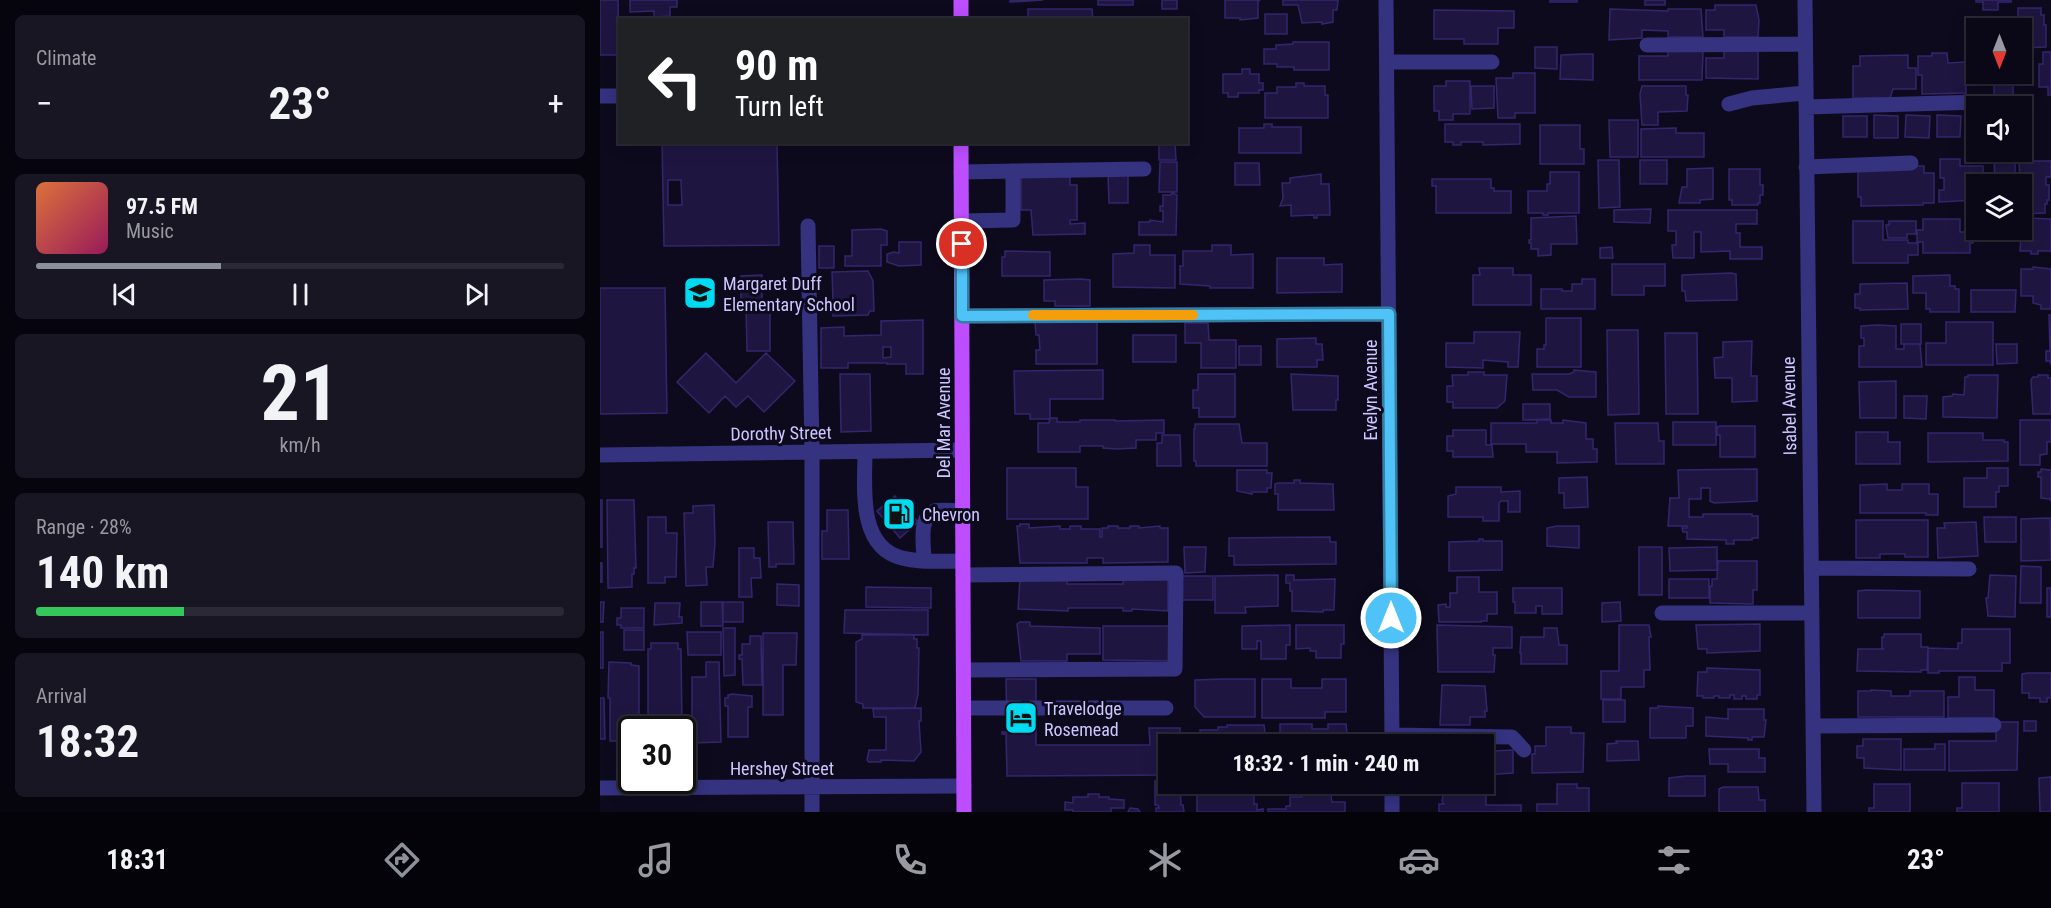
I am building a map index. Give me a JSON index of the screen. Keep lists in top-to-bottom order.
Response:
{
  "streets": {
    "main road": ["Del Mar Avenue"],
    "street": [
      "Evelyn Avenue",
      "Isabel Avenue",
      "Dorothy Street",
      "Hershey Street"
    ]
  },
  "crossings": [
    ["Del Mar Avenue", "Dorothy Street"],
    ["Del Mar Avenue", "Hershey Street"]
  ],
  "places": {
    "school or university": ["Margaret Duff Elementary School"],
    "fuel station": ["Chevron"],
    "hotel": ["Travelodge Rosemead"]
  },
  "north": "bottom",
  "page": {
    "tile": [
      "Climate",
      ["21", "km/h"],
      ["Range · 28%", "140 km"],
      ["Arrival", "18:32"]
    ],
    "turn": ["90 m", "Turn left"],
    "heat": ["−", "23°", "+"],
    "song": ["97.5 FM", "Music"],
    "limit": "30",
    "trip": "18:32 · 1 min · 240 m",
    "tabs": ["18:31", "23°"]
  }
}
